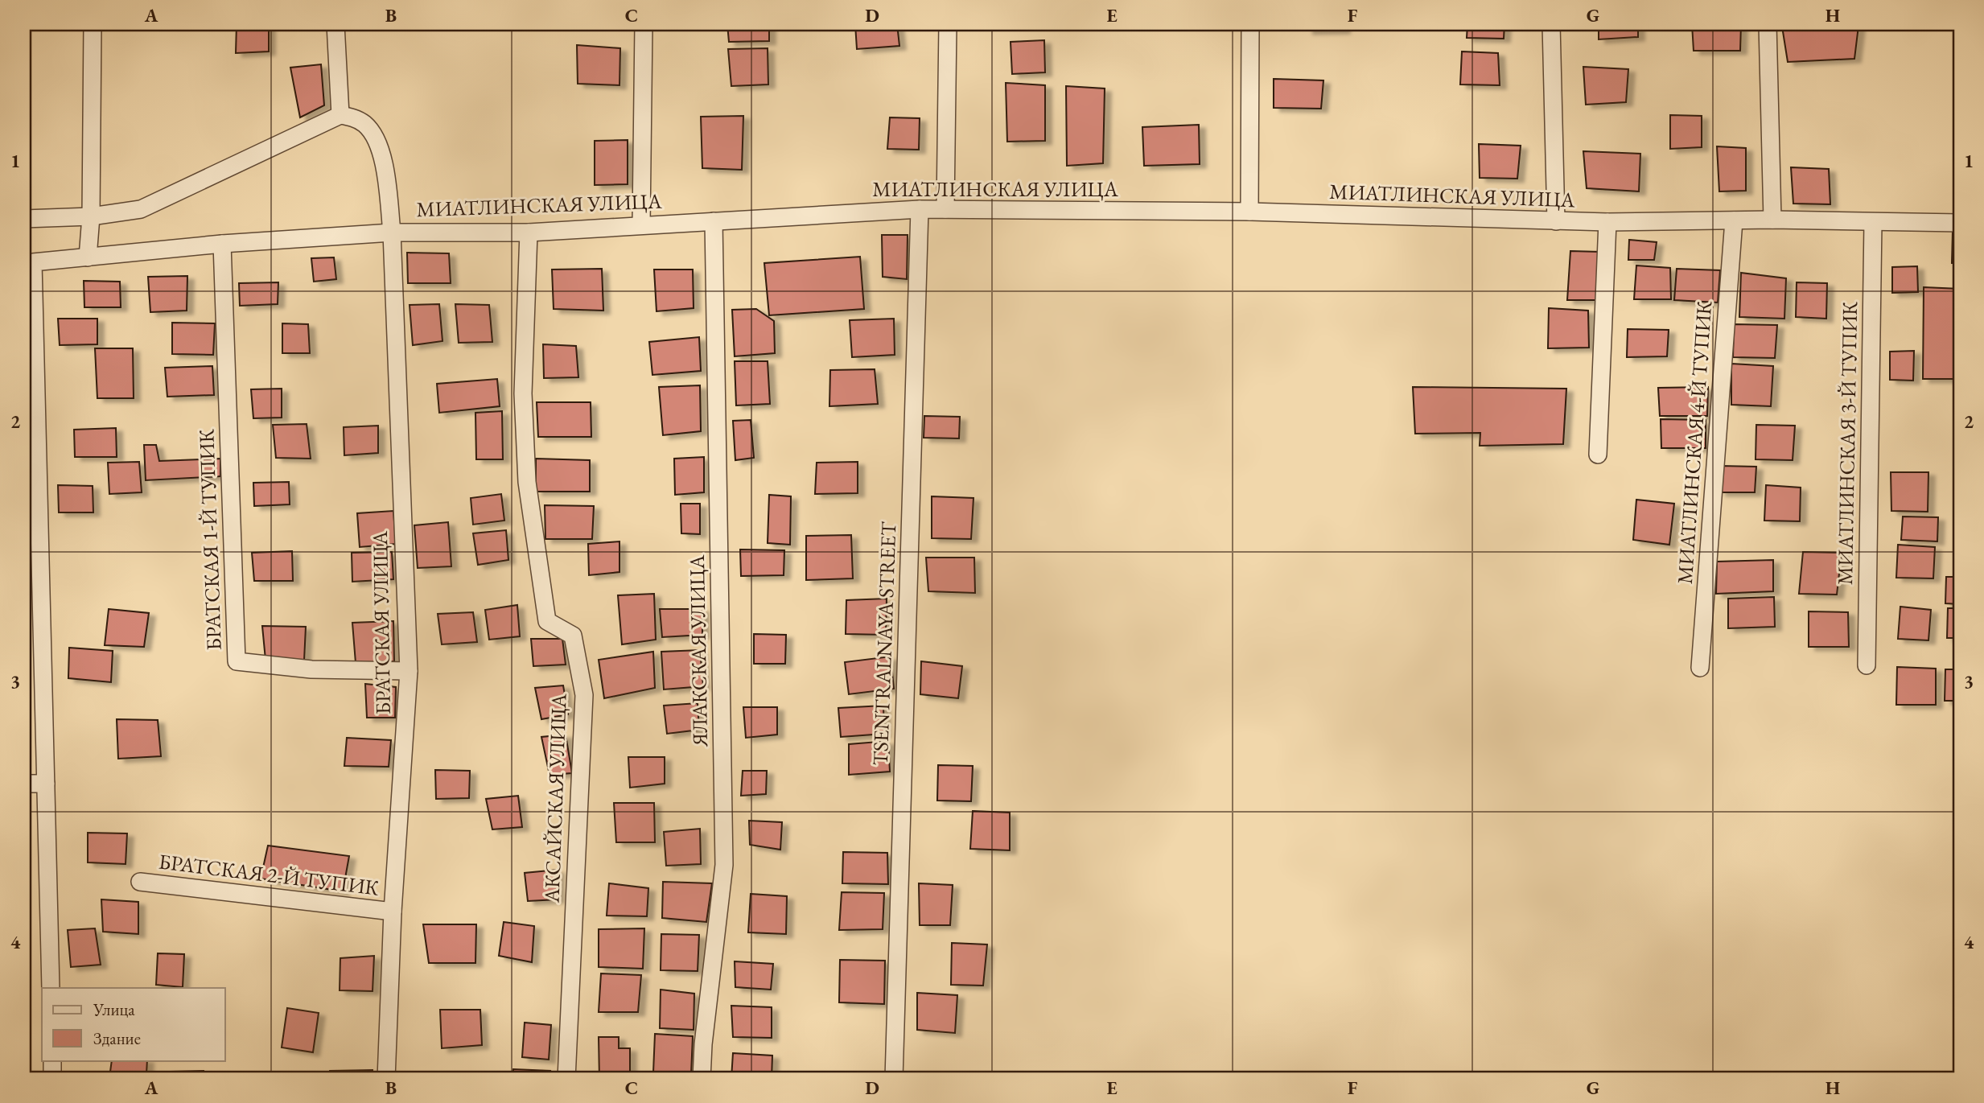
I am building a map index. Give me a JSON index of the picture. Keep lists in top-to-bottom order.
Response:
{
  "streets": {
    "street": [
      "МИАТЛИНСКАЯ УЛИЦА",
      "МИАТЛИНСКАЯ 4-Й ТУПИК",
      "МИАТЛИНСКАЯ 3-Й ТУПИК",
      "БРАТСКАЯ 1-Й ТУПИК",
      "БРАТСКАЯ УЛИЦА",
      "TSENTRALNAYA STREET",
      "ЯЛАКСКАЯ УЛИЦА",
      "АКСАЙСКАЯ УЛИЦА",
      "БРАТСКАЯ 2-Й ТУПИК"
    ]
  },
  "crossings": [
    ["МИАТЛИНСКАЯ УЛИЦА", "МИАТЛИНСКАЯ 4-Й ТУПИК"],
    ["МИАТЛИНСКАЯ УЛИЦА", "МИАТЛИНСКАЯ 3-Й ТУПИК"],
    ["МИАТЛИНСКАЯ УЛИЦА", "БРАТСКАЯ 1-Й ТУПИК"],
    ["МИАТЛИНСКАЯ УЛИЦА", "БРАТСКАЯ УЛИЦА"],
    ["МИАТЛИНСКАЯ УЛИЦА", "TSENTRALNAYA STREET"],
    ["МИАТЛИНСКАЯ УЛИЦА", "ЯЛАКСКАЯ УЛИЦА"],
    ["МИАТЛИНСКАЯ УЛИЦА", "АКСАЙСКАЯ УЛИЦА"],
    ["БРАТСКАЯ 1-Й ТУПИК", "БРАТСКАЯ УЛИЦА"],
    ["БРАТСКАЯ УЛИЦА", "БРАТСКАЯ 2-Й ТУПИК"]
  ],
  "legend": ["Улица", "Здание"],
  "grid": {
    "columns": [
      "A",
      "B",
      "C",
      "D",
      "E",
      "F",
      "G",
      "H"
    ],
    "rows": [
      "1",
      "2",
      "3",
      "4"
    ]
  }
}
